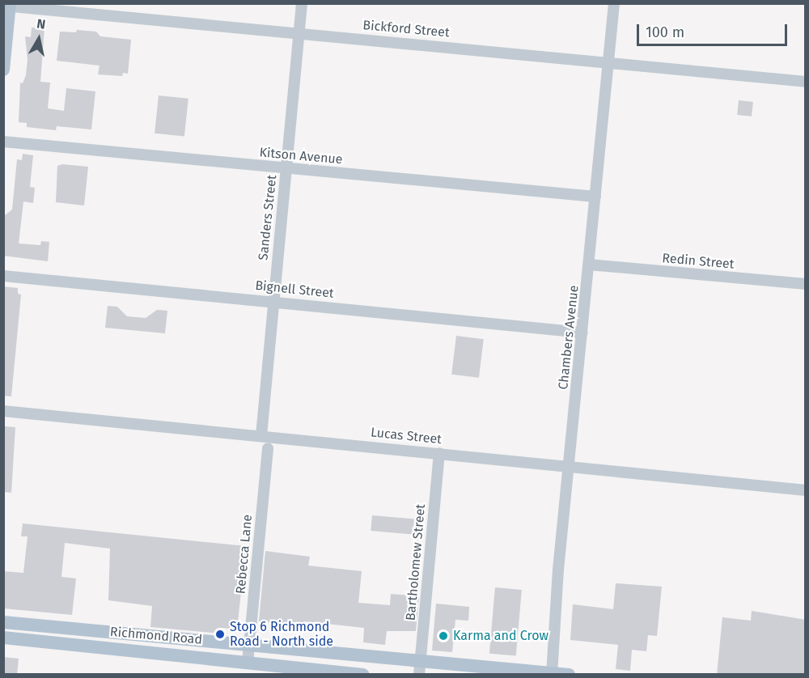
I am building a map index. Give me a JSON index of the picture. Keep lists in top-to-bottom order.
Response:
{
  "streets": {
    "main road": ["Richmond Road"],
    "street": [
      "Bickford Street",
      "Kitson Avenue",
      "Sanders Street",
      "Redin Street",
      "Bignell Street",
      "Chambers Avenue",
      "Lucas Street",
      "Rebecca Lane",
      "Bartholomew Street"
    ]
  },
  "crossings": [
    ["Bickford Street", "Sanders Street"],
    ["Bickford Street", "Chambers Avenue"],
    ["Kitson Avenue", "Sanders Street"],
    ["Kitson Avenue", "Chambers Avenue"],
    ["Sanders Street", "Bignell Street"],
    ["Sanders Street", "Lucas Street"],
    ["Redin Street", "Chambers Avenue"],
    ["Bignell Street", "Chambers Avenue"],
    ["Chambers Avenue", "Lucas Street"],
    ["Chambers Avenue", "Richmond Road"],
    ["Lucas Street", "Bartholomew Street"],
    ["Rebecca Lane", "Richmond Road"],
    ["Bartholomew Street", "Richmond Road"]
  ],
  "places": ["Stop 6 Richmond Road - North side", "Karma and Crow"],
  "scale_bar": "100 m",
  "north": "top"
}
